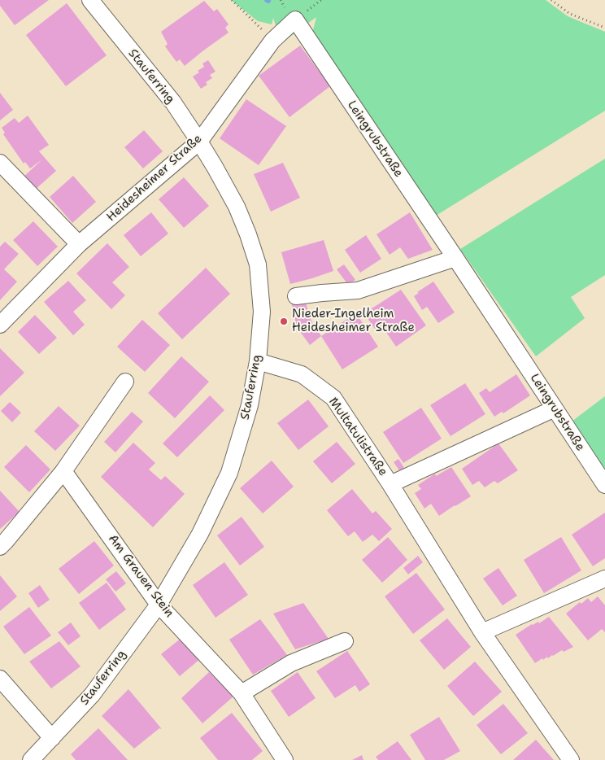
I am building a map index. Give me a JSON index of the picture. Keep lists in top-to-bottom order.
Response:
{
  "streets": {
    "street": [
      "Stauferring",
      "Leingrubstraße",
      "Heidesheimer Straße",
      "Multatulistraße",
      "Am Grauen Stein"
    ]
  },
  "crossings": [
    ["Stauferring", "Heidesheimer Straße"],
    ["Stauferring", "Multatulistraße"],
    ["Stauferring", "Am Grauen Stein"],
    ["Leingrubstraße", "Heidesheimer Straße"],
    ["Leingrubstraße", "Multatulistraße"]
  ],
  "places": ["Nieder-Ingelheim Heidesheimer Straße"]
}
